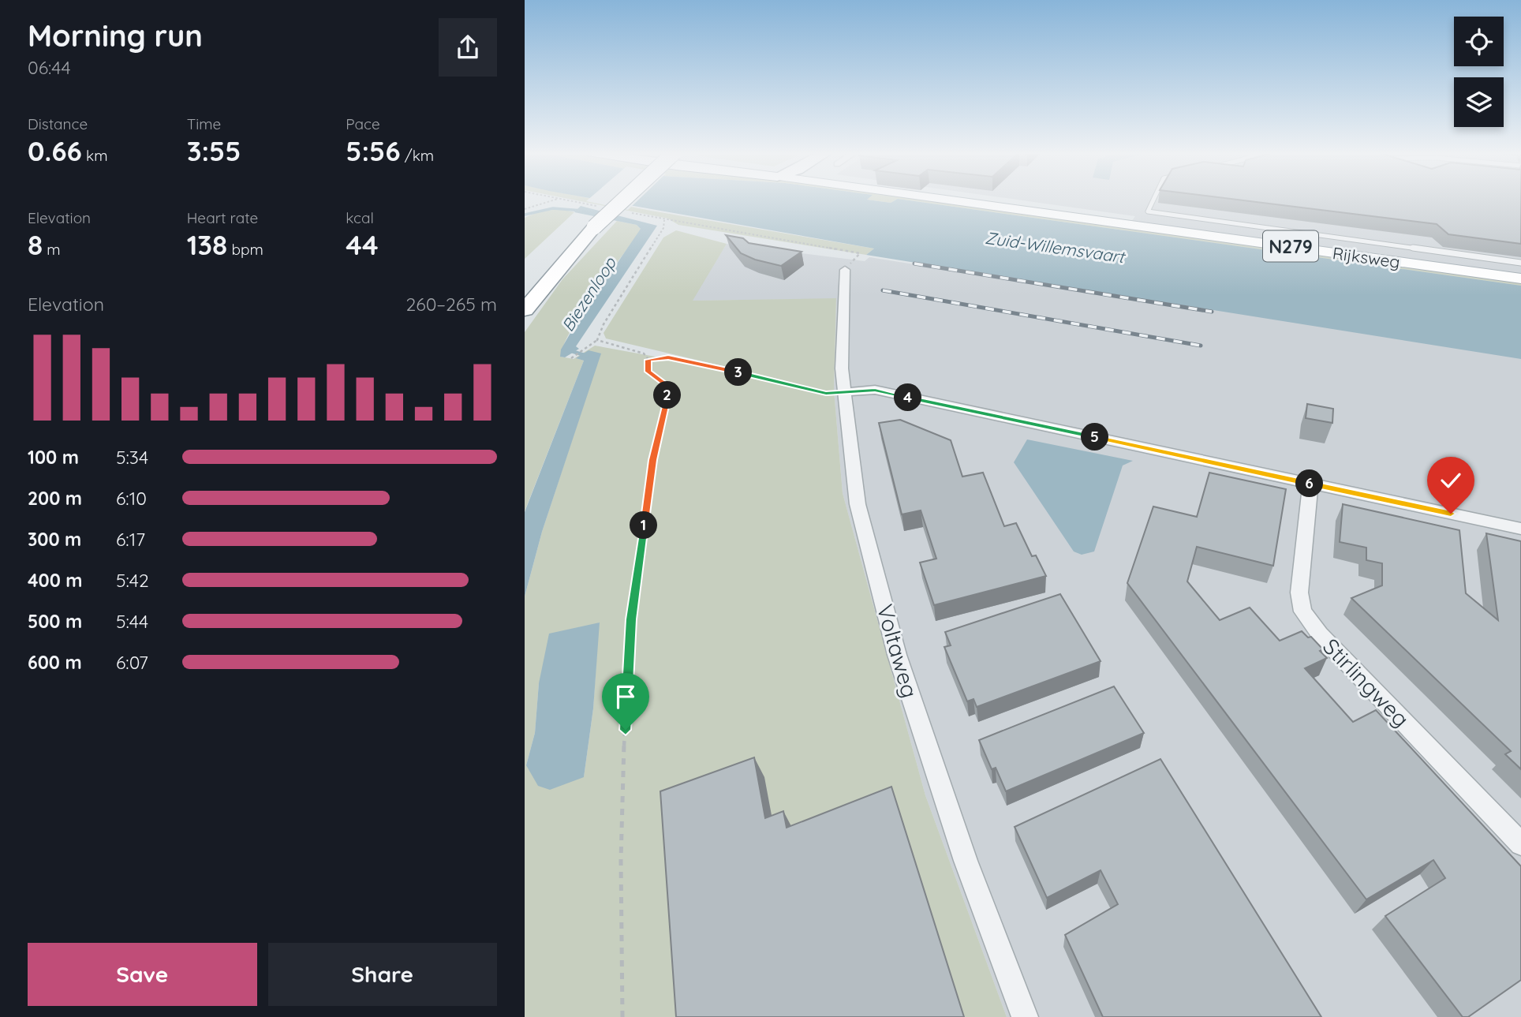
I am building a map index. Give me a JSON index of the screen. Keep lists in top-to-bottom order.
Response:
{
  "streets": {
    "main road": ["N279", "Rijksweg"],
    "street": ["Voltaweg", "Stirlingweg"]
  },
  "water": ["Zuid-Willemsvaart", "Biezenloop"],
  "page": {
    "heading": ["Morning run", "06:44"],
    "stats": [
      ["Distance", "0.66 km"],
      ["Time", "3:55"],
      ["Pace", "5:56 /km"],
      ["Elevation", "8 m"],
      ["Heart rate", "138 bpm"],
      ["kcal", "44"]
    ],
    "chart": ["Elevation", "260–265 m"],
    "pins": [
      "3",
      "2",
      "4",
      "5",
      "6",
      "1"
    ],
    "list": [
      {
        "name": "100 m",
        "note": "5:34"
      },
      {
        "name": "200 m",
        "note": "6:10"
      },
      {
        "name": "300 m",
        "note": "6:17"
      },
      {
        "name": "400 m",
        "note": "5:42"
      },
      {
        "name": "500 m",
        "note": "5:44"
      },
      {
        "name": "600 m",
        "note": "6:07"
      }
    ],
    "buttons": ["Save", "Share"]
  }
}
